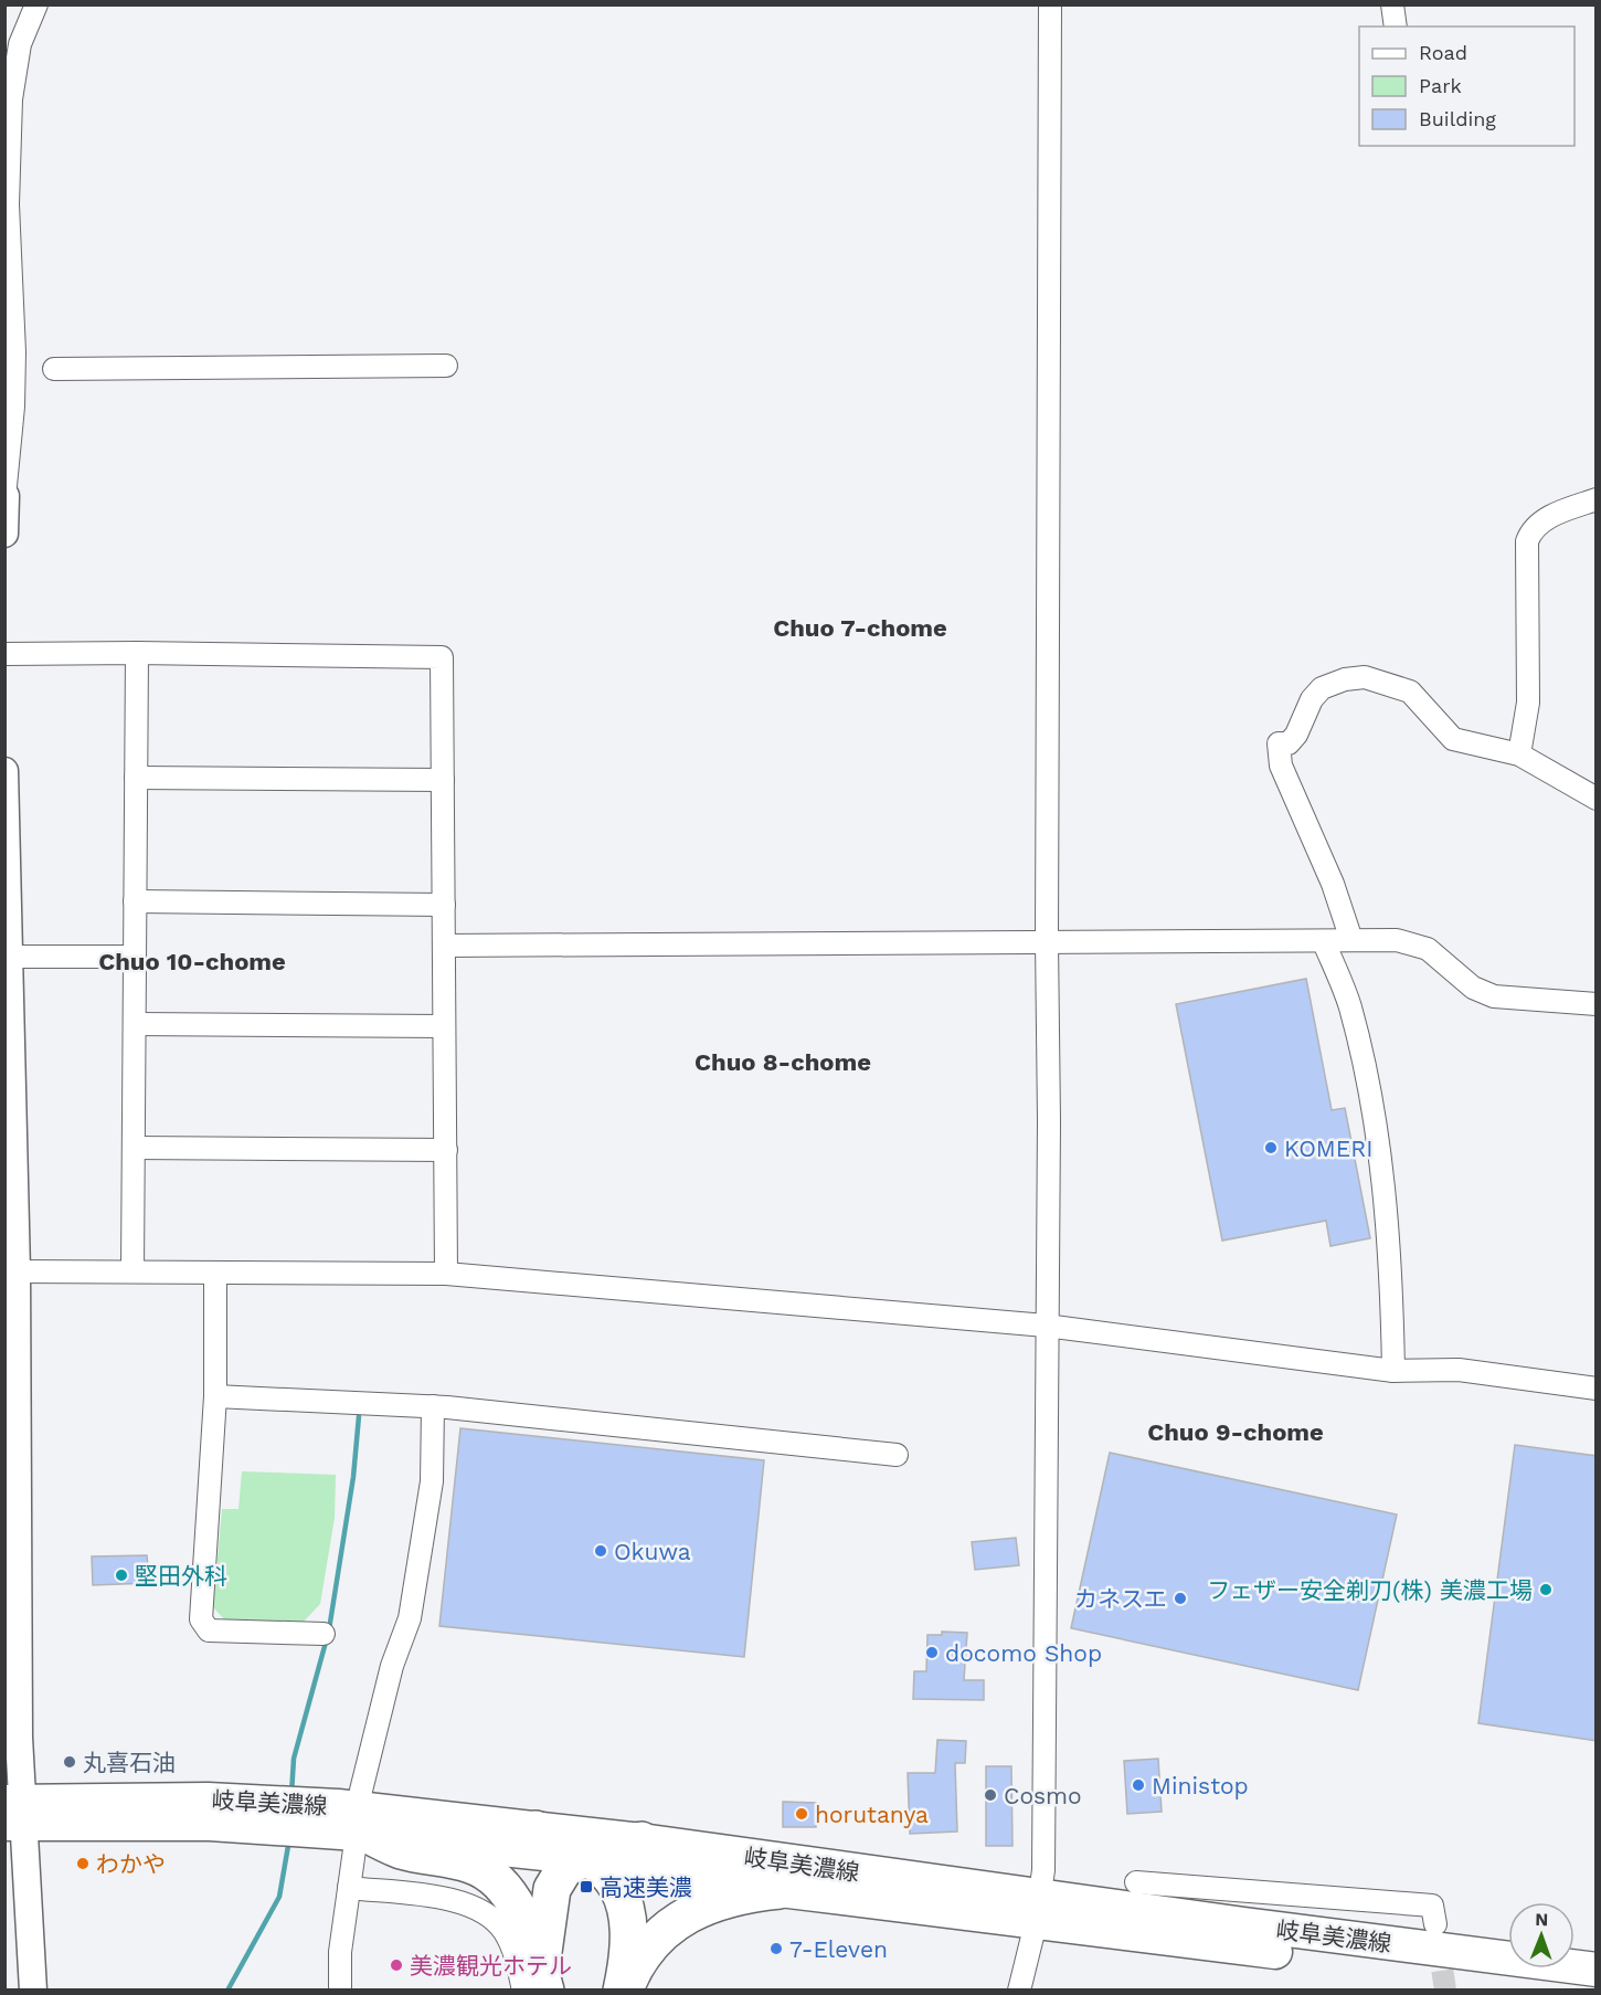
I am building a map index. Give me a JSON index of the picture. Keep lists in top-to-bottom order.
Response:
{
  "streets": {
    "main road": ["岐阜美濃線"]
  },
  "districts": [
    "Chuo 7-chome",
    "Chuo 10-chome",
    "Chuo 8-chome",
    "Chuo 9-chome"
  ],
  "places": {
    "other": [
      "KOMERI",
      "Okuwa",
      "堅田外科",
      "フェザー安全剃刀(株) 美濃工場",
      "カネスエ",
      "docomo Shop",
      "丸喜石油",
      "Ministop",
      "Cosmo",
      "horutanya",
      "わかや",
      "7-Eleven",
      "美濃観光ホテル"
    ],
    "transit": ["高速美濃"]
  },
  "legend": ["Road", "Park", "Building"],
  "north": "top"
}
